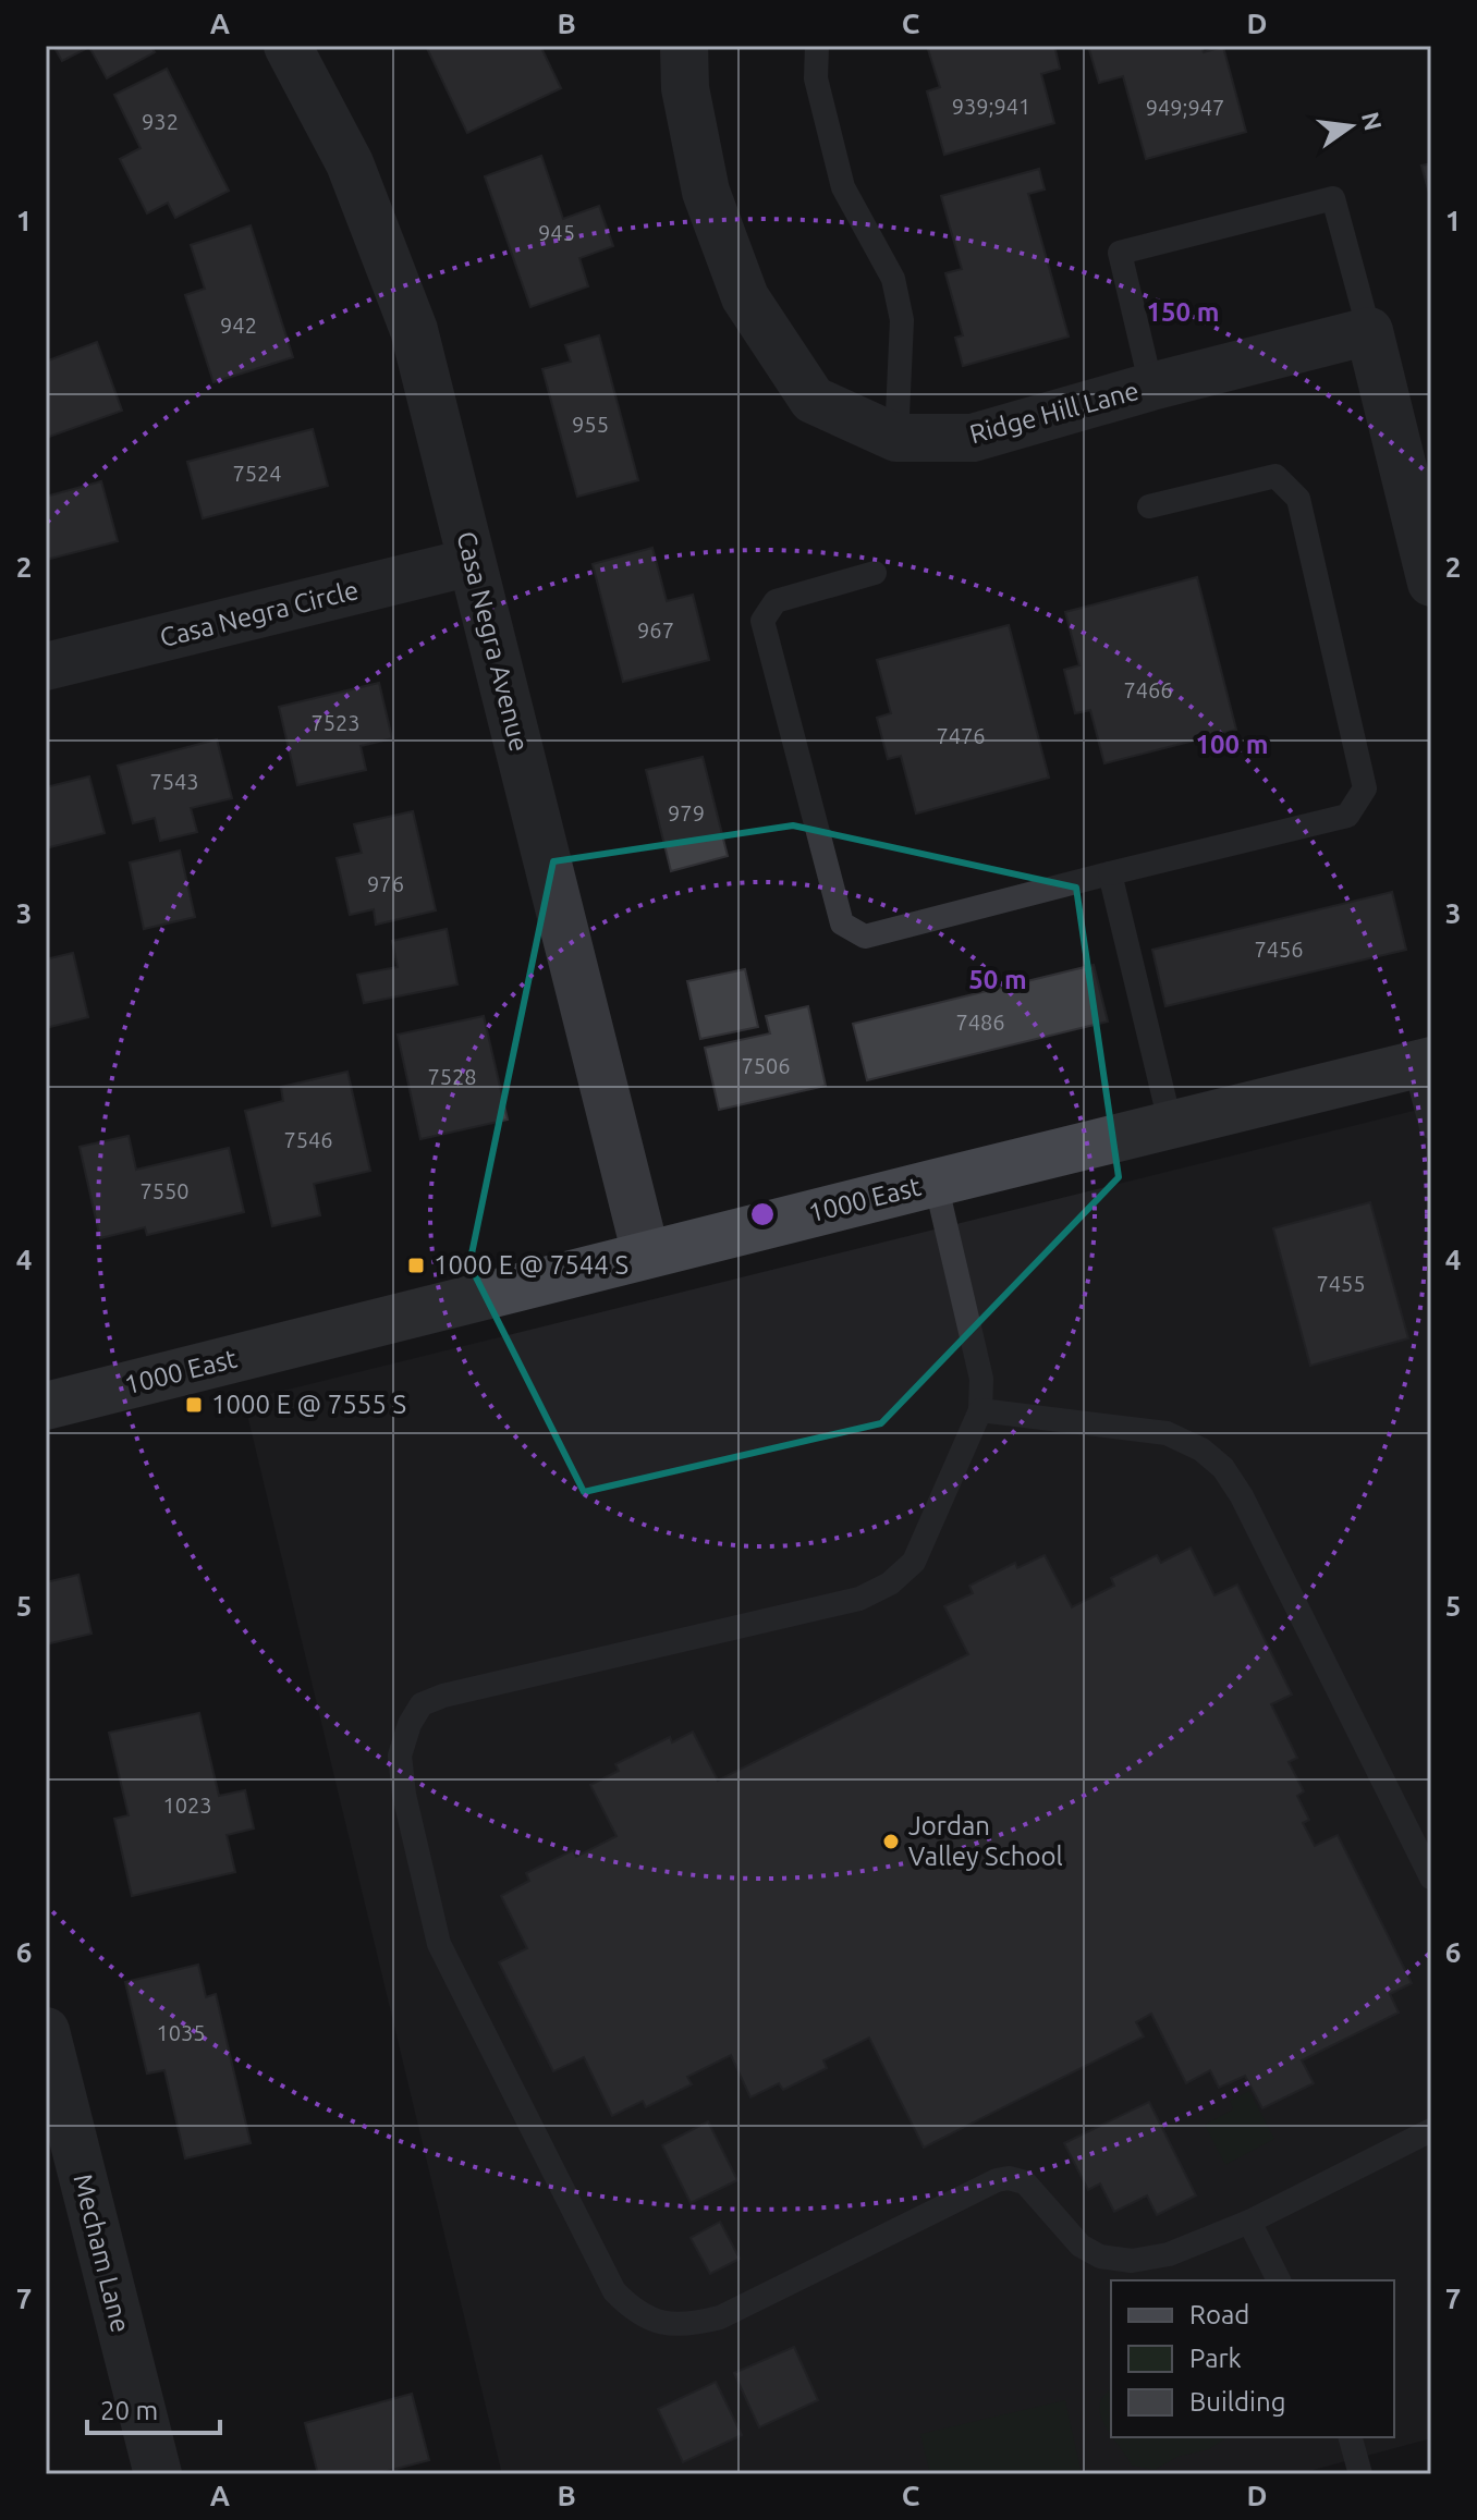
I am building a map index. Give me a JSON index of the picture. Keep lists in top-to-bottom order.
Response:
{
  "streets": {
    "street": [
      "Ridge Hill Lane",
      "Casa Negra Circle",
      "Casa Negra Avenue",
      "1000 East",
      "Mecham Lane"
    ]
  },
  "crossings": [
    ["Casa Negra Circle", "Casa Negra Avenue"],
    ["Casa Negra Avenue", "1000 East"]
  ],
  "places": {
    "transit": ["1000 E @ 7544 S", "1000 E @ 7555 S"],
    "other": ["Jordan Valley School"]
  },
  "house_numbers": [
    "939;941",
    "949;947",
    "932",
    "945",
    "942",
    "955",
    "7524",
    "967",
    "7466",
    "7523",
    "7476",
    "7543",
    "979",
    "976",
    "7456",
    "7486",
    "7506",
    "7528",
    "7546",
    "7550",
    "7455",
    "1023",
    "1035"
  ],
  "legend": ["Road", "Park", "Building"],
  "scale_bar": "20 m",
  "north": "right",
  "grid": {
    "columns": [
      "A",
      "B",
      "C",
      "D"
    ],
    "rows": [
      "1",
      "2",
      "3",
      "4",
      "5",
      "6",
      "7"
    ]
  },
  "rings": ["150 m", "100 m", "50 m"]
}
